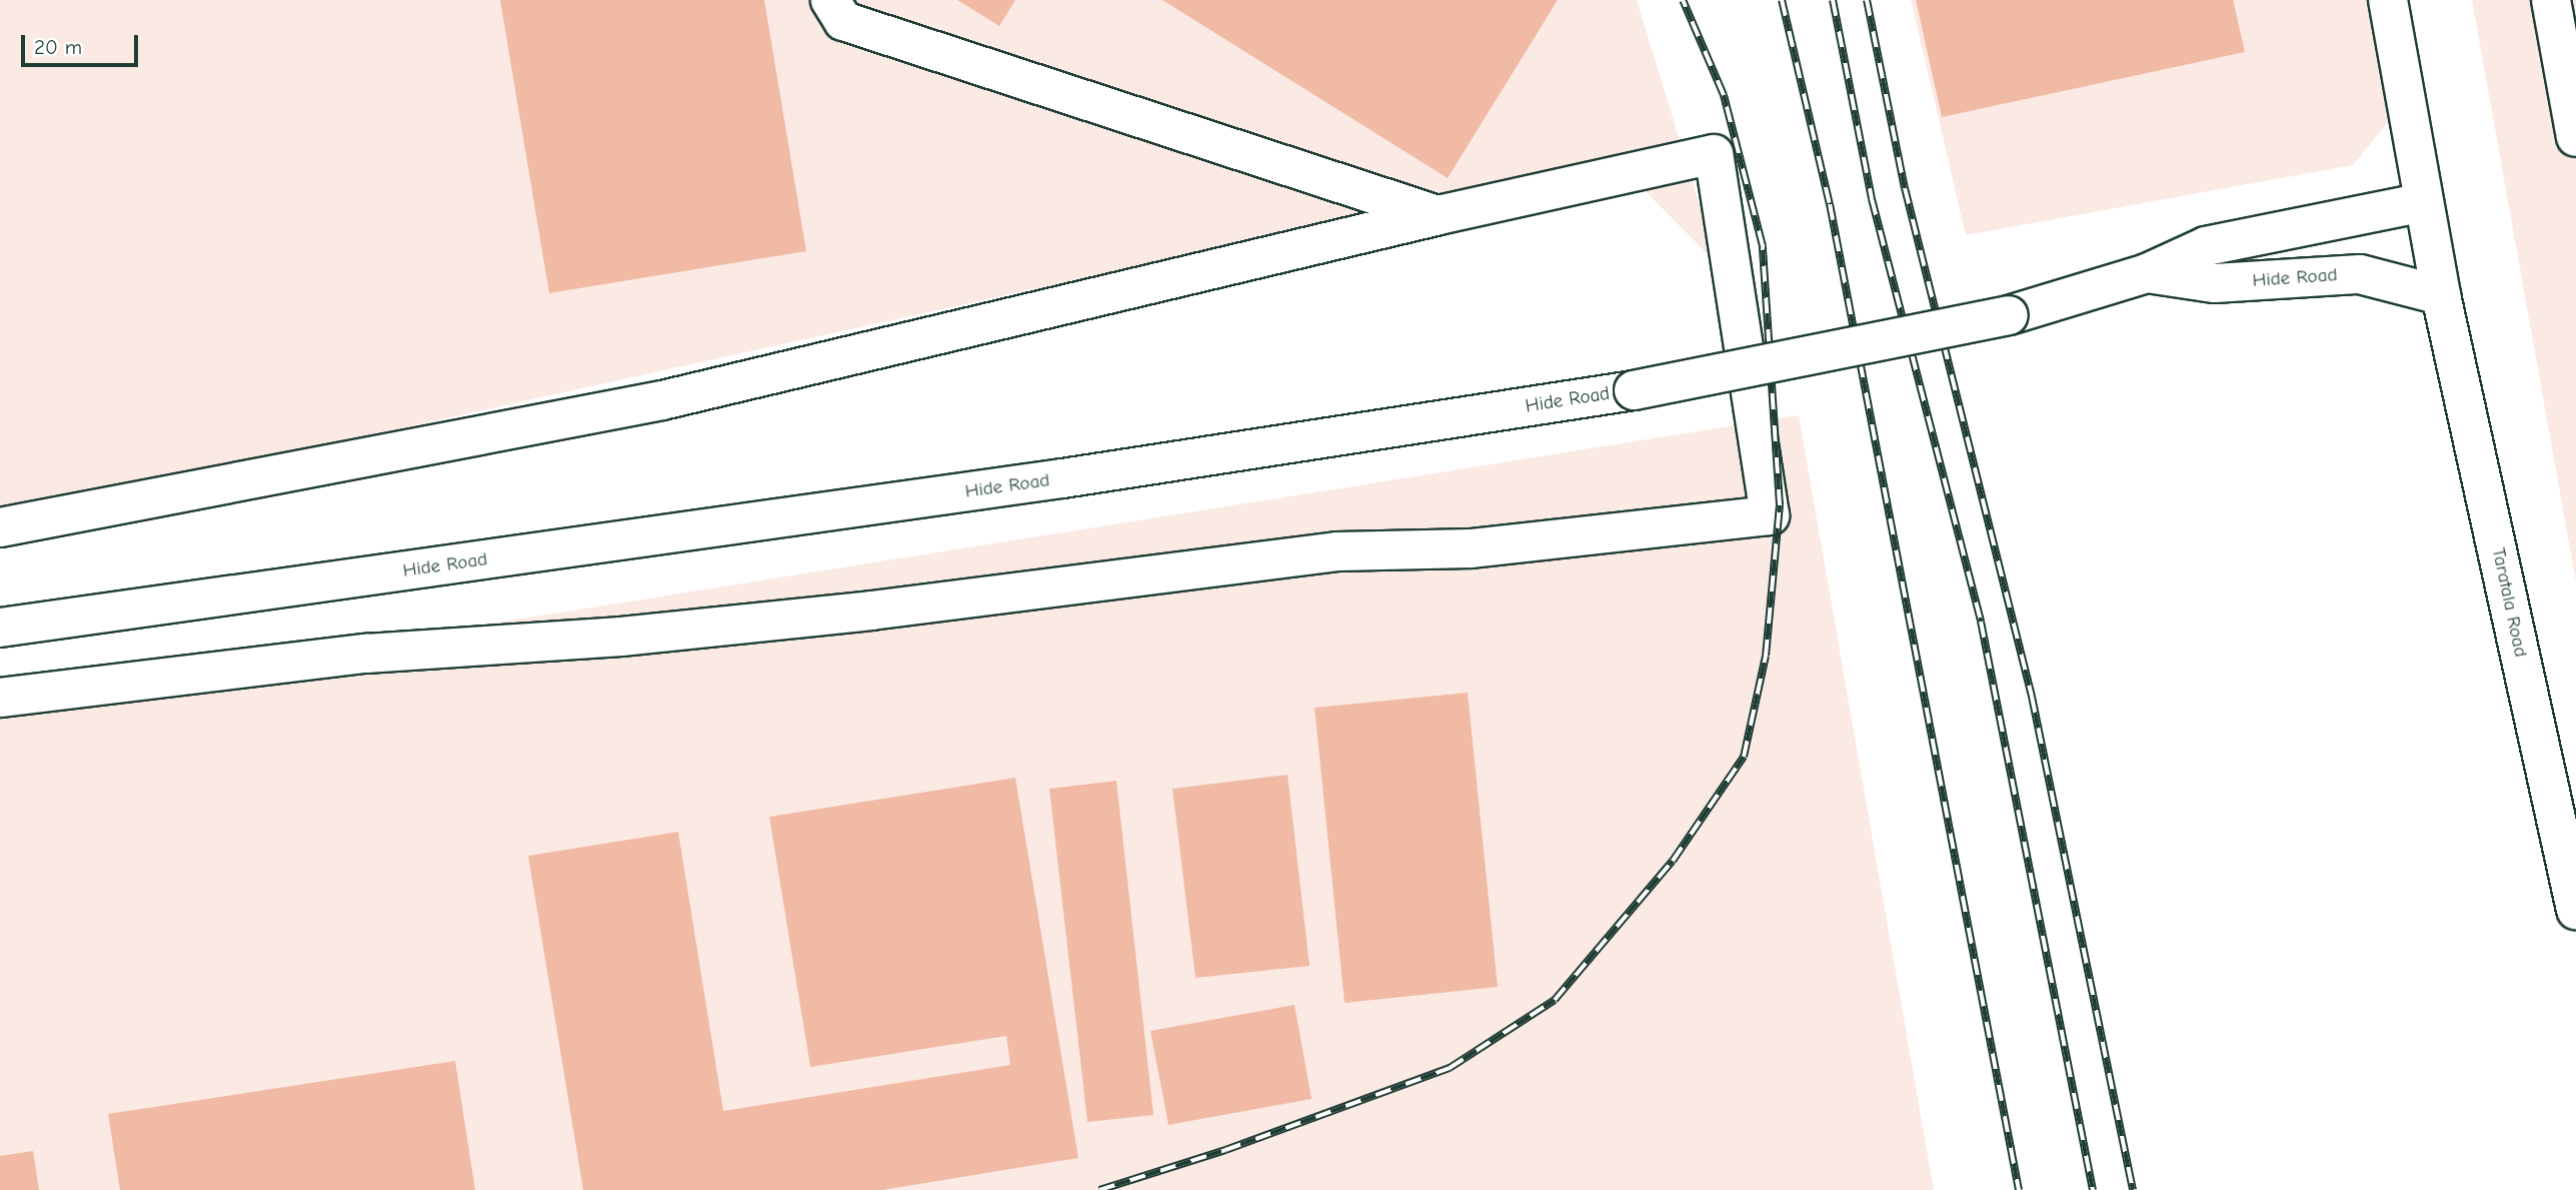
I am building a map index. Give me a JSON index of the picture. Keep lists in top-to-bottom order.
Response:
{
  "streets": {
    "street": ["Hide Road", "Taratala Road"]
  },
  "crossings": [
    ["Hide Road", "Taratala Road"]
  ],
  "scale_bar": "20 m"
}
